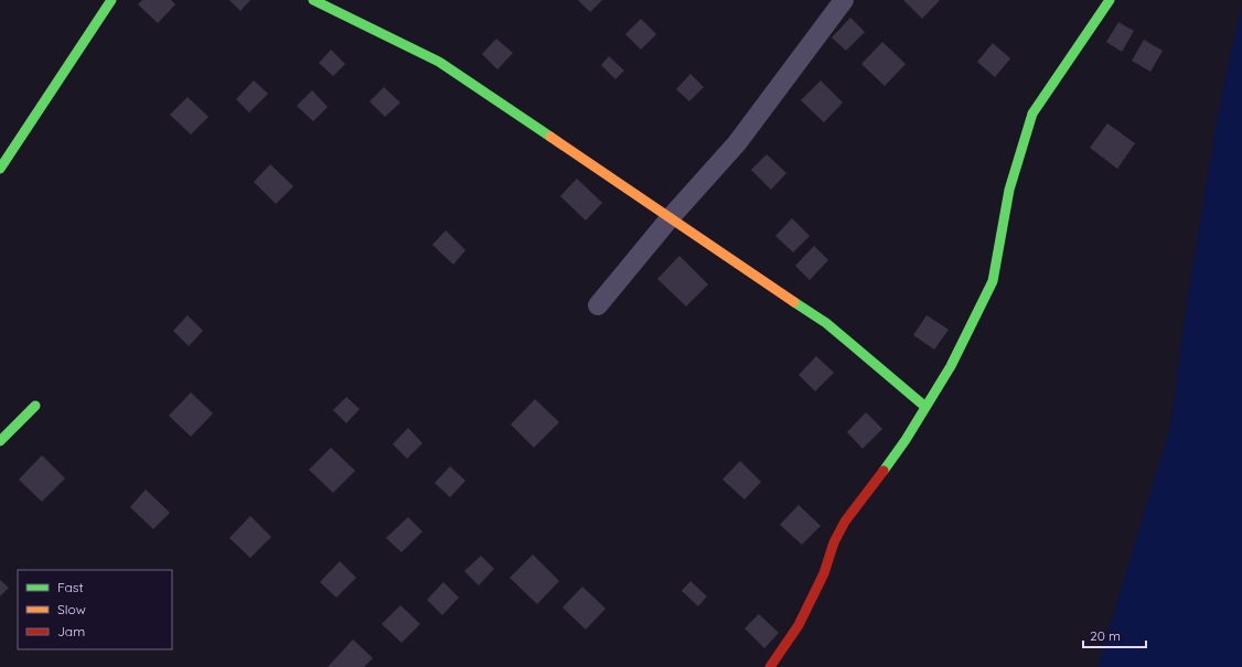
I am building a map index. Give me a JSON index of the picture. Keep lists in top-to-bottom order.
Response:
{
  "legend": ["Fast", "Slow", "Jam"],
  "scale_bar": "20 m"
}
